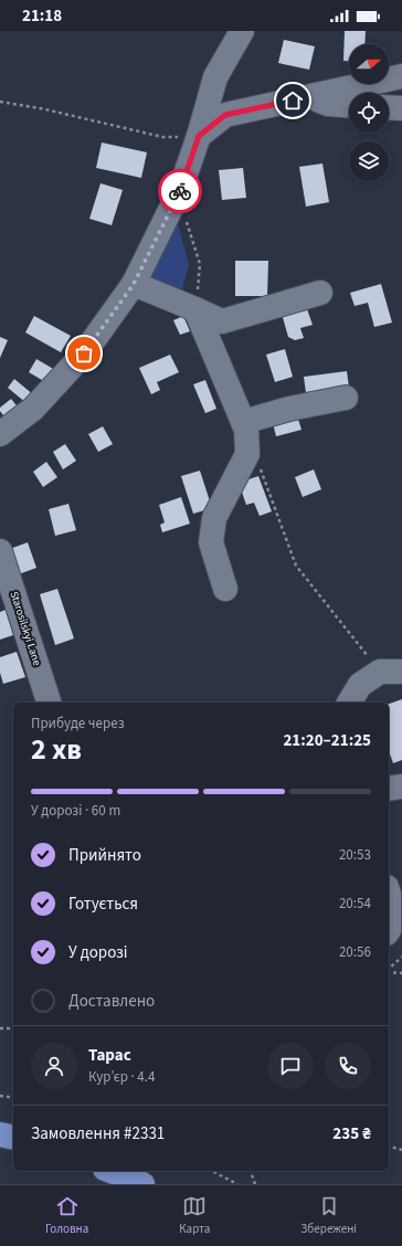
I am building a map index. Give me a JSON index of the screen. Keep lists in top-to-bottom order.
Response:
{
  "streets": {
    "street": ["Starosilskyi Lane"]
  },
  "north": "right",
  "page": {
    "status": "21:18",
    "heading": ["2 хв", "Прибуде через", "21:20–21:25"],
    "panel": [
      "Тарас",
      "Кур’єр · 4.4",
      "Замовлення #2331",
      "235 ₴"
    ],
    "bar": "У дорозі · 60 m",
    "list": [
      ["Прийнято", "20:53"],
      ["Готується", "20:54"],
      ["У дорозі", "20:56"],
      "Доставлено"
    ],
    "tabs": ["Головна", "Карта", "Збережені"]
  }
}
